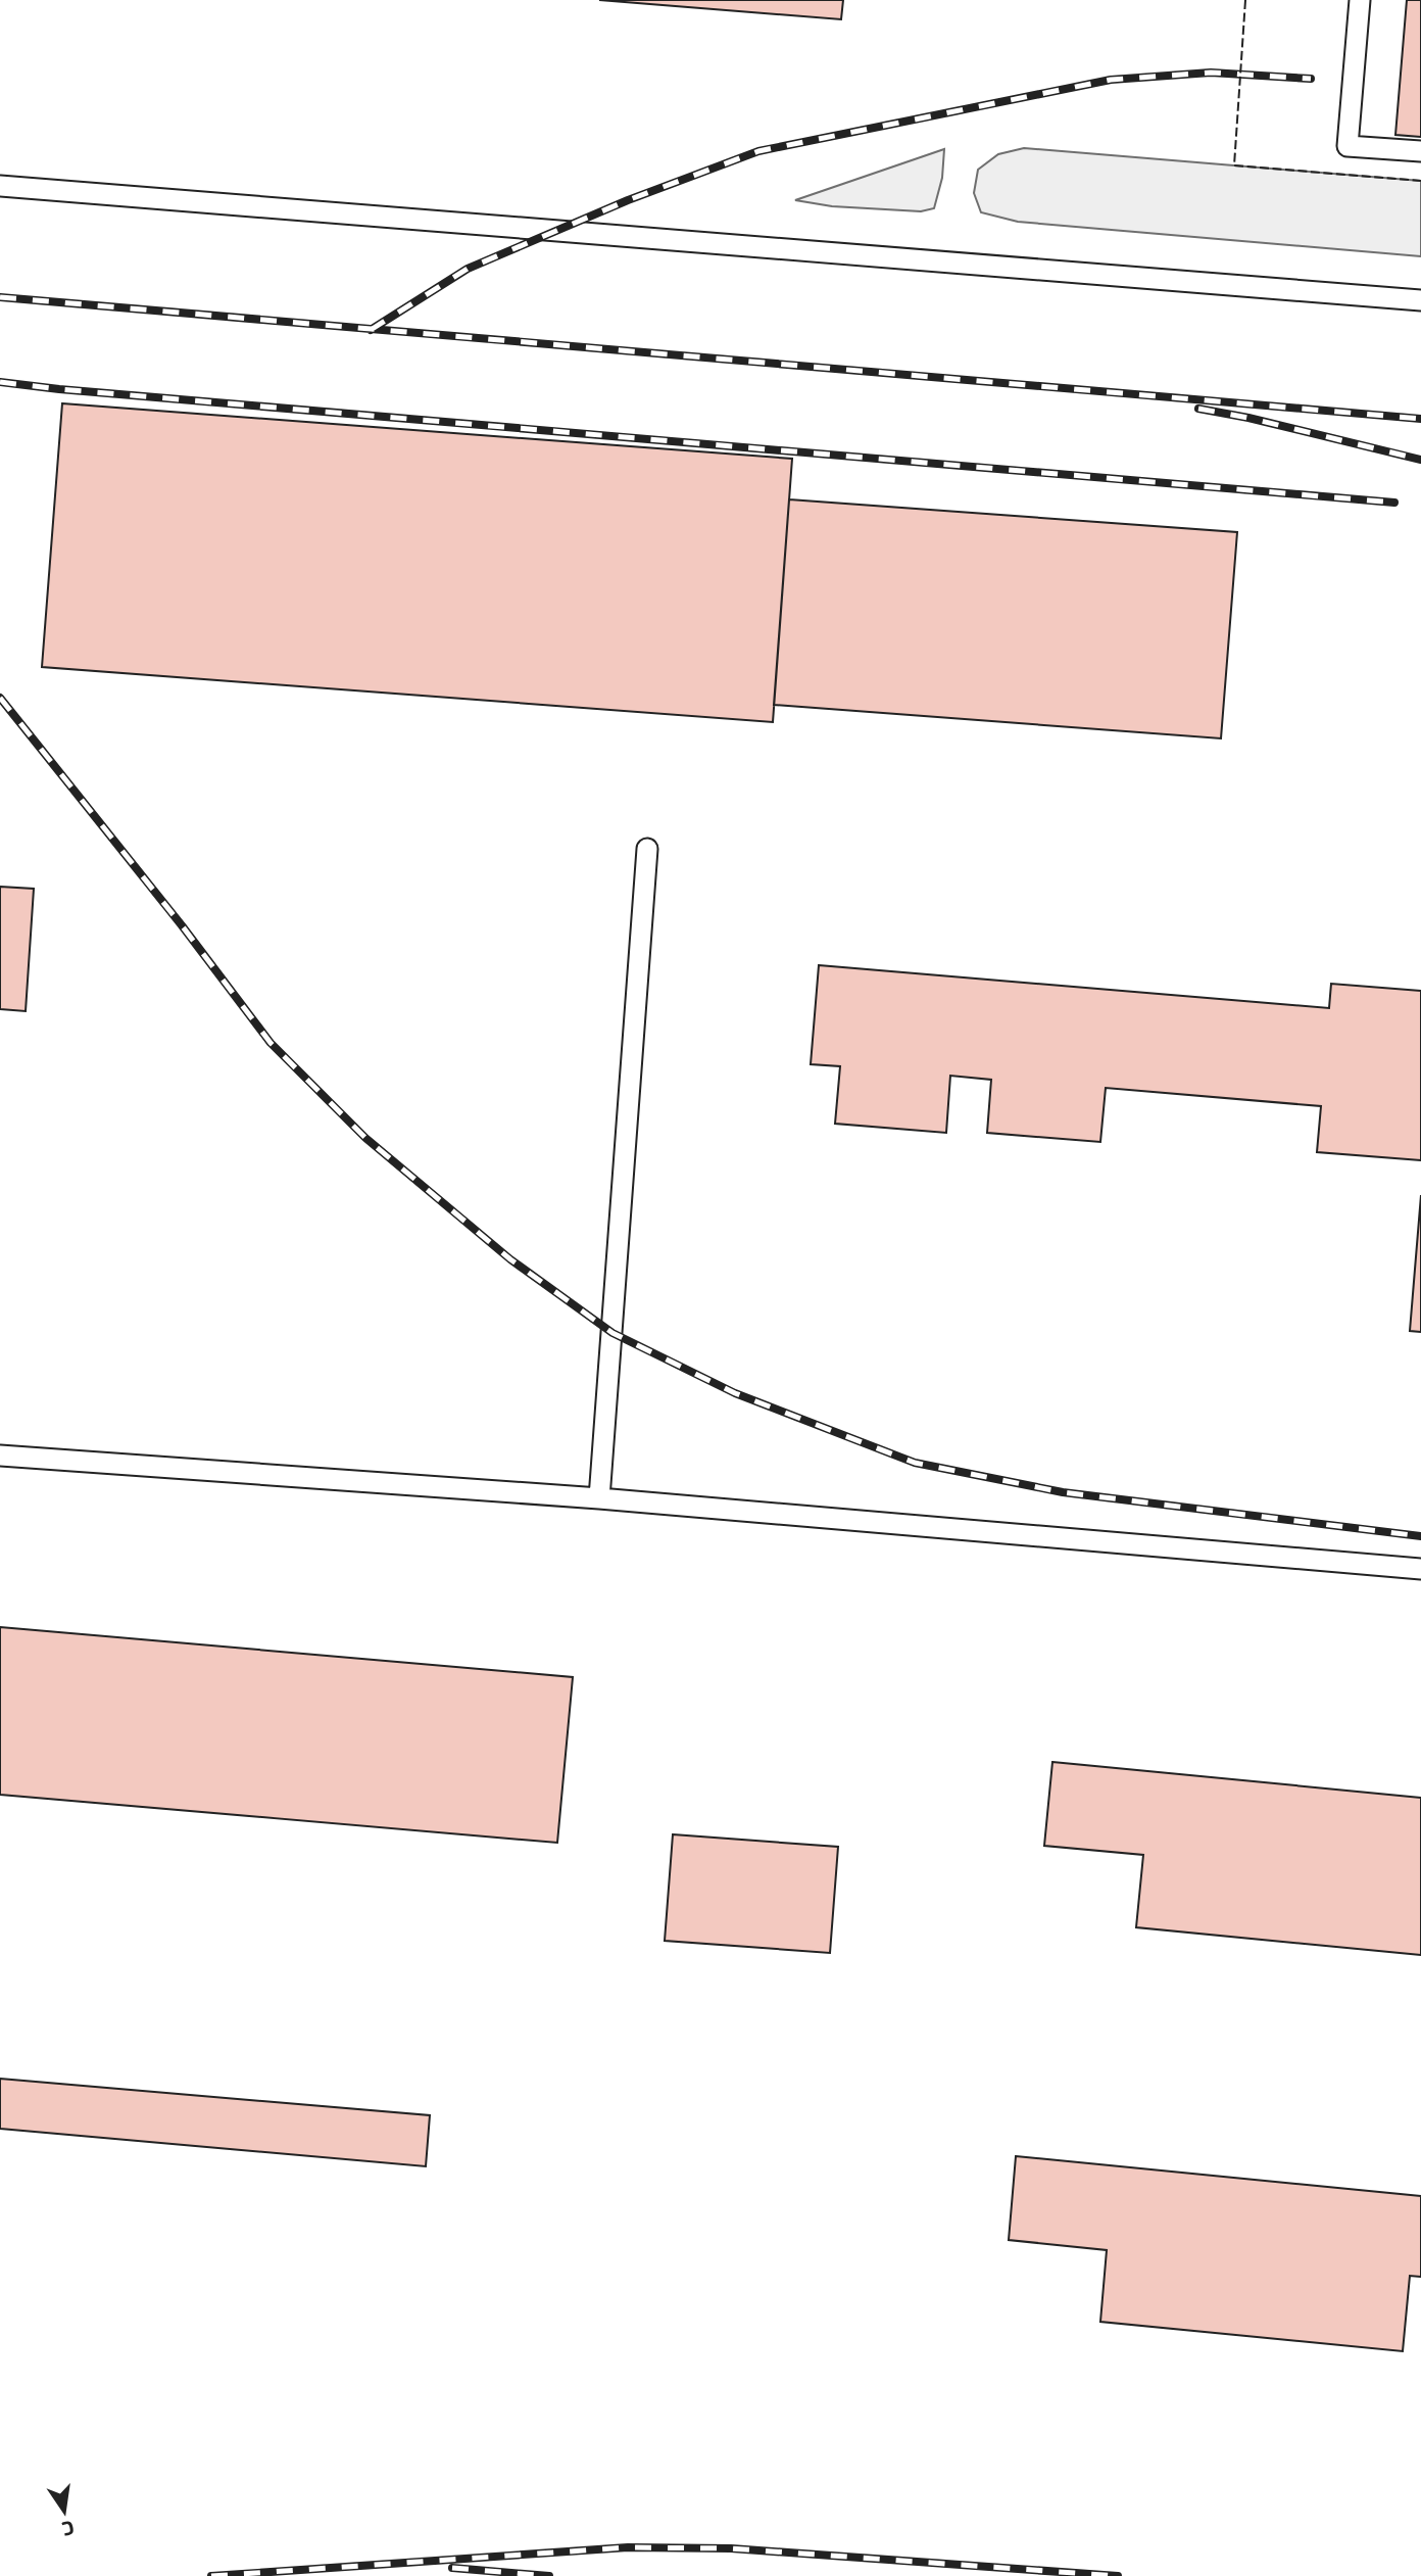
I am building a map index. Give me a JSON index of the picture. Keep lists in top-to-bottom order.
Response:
{
  "north": "bottom"
}
